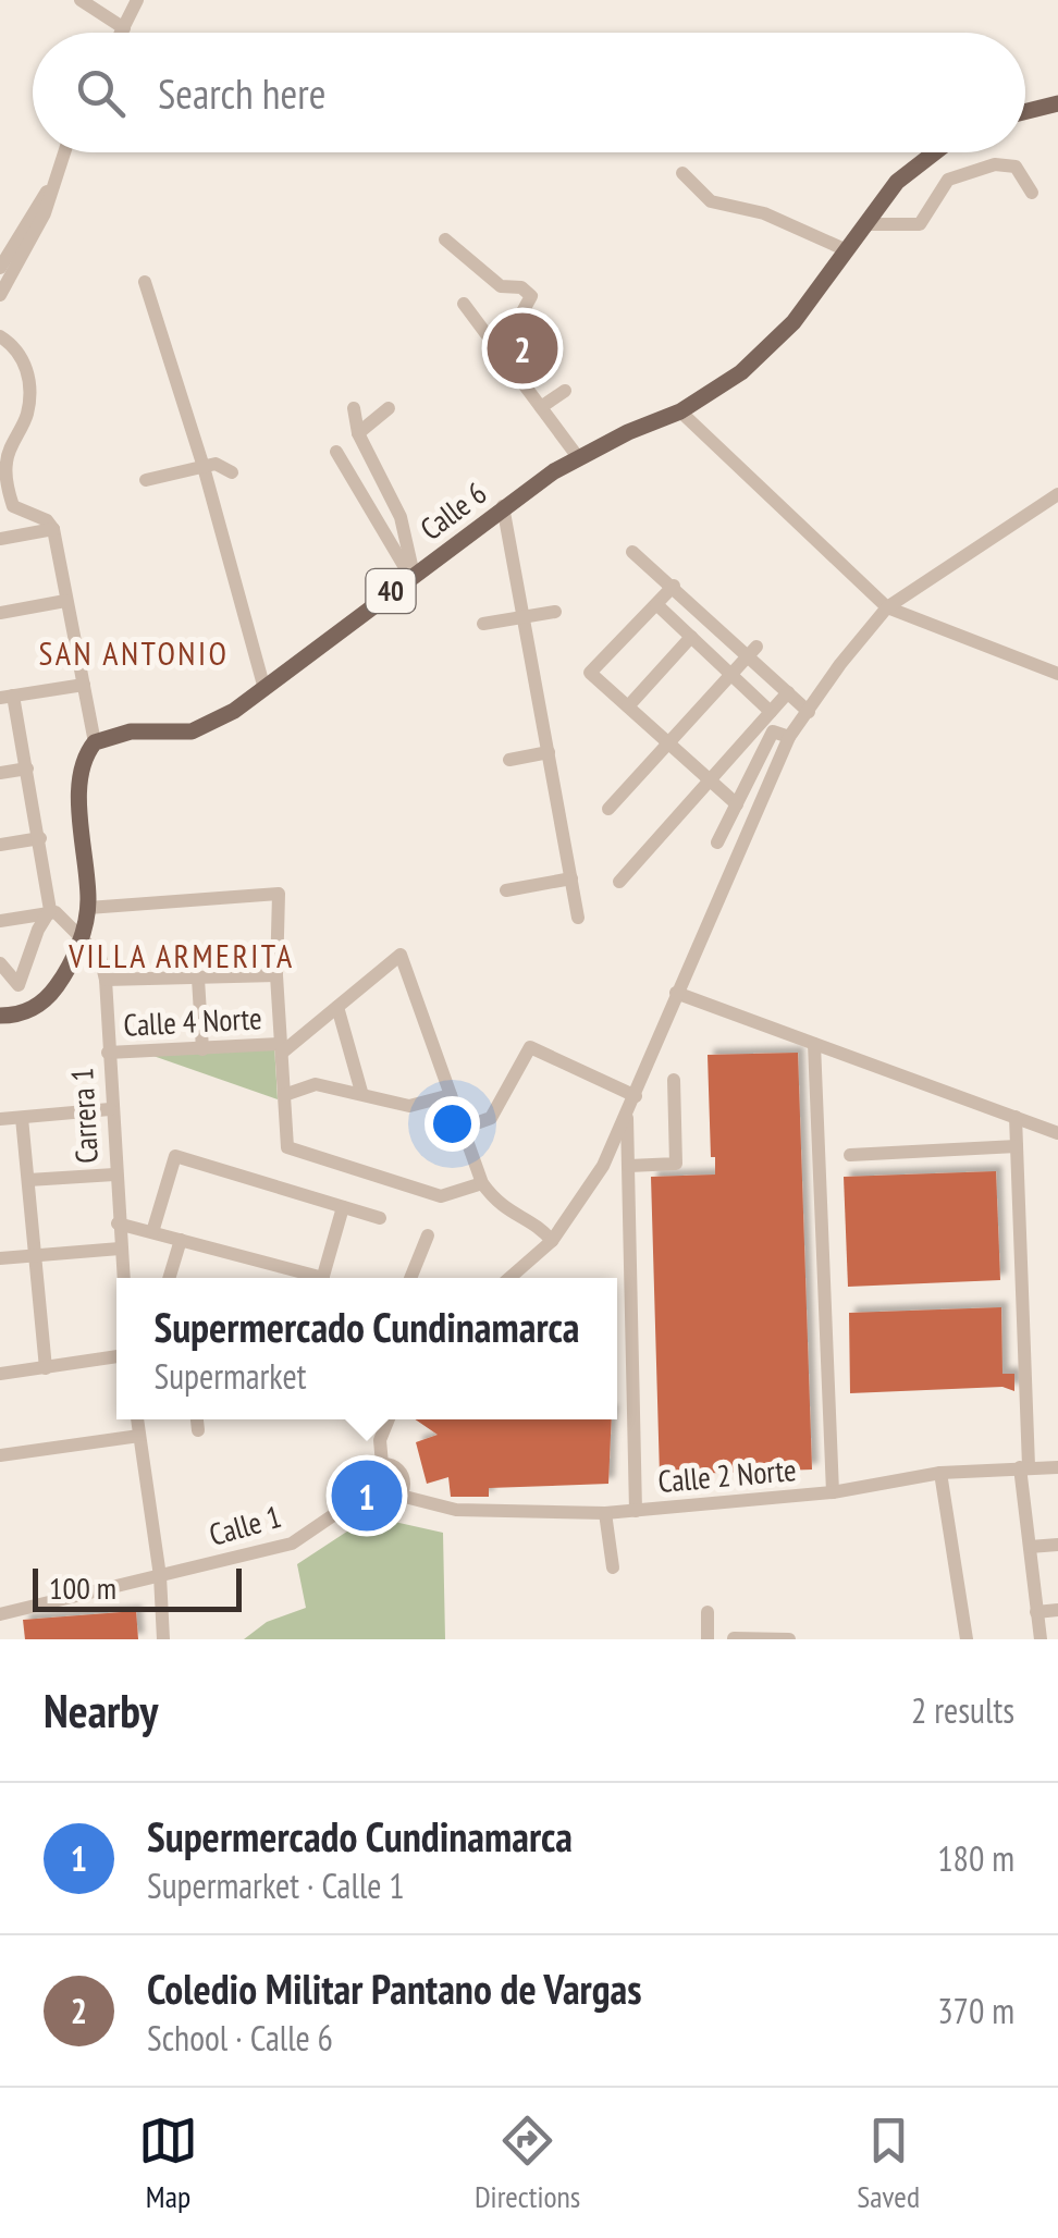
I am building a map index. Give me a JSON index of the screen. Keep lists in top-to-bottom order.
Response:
{
  "streets": {
    "main road": ["Calle 6", "40"],
    "street": [
      "Calle 4 Norte",
      "Carrera 1",
      "Calle 2 Norte",
      "Calle 1"
    ]
  },
  "crossings": [
    ["Calle 6", "40"],
    ["Calle 4 Norte", "Carrera 1"],
    ["Calle 2 Norte", "Calle 1"]
  ],
  "districts": ["SAN ANTONIO", "VILLA ARMERITA"],
  "scale_bar": "100 m",
  "page": {
    "search": "Search here",
    "pins": ["2", "1"],
    "popup": ["Supermercado Cundinamarca", "Supermarket"],
    "scale": "100 m",
    "heading": ["Nearby", "2 results"],
    "list": [
      {
        "mark": "1",
        "name": "Supermercado Cundinamarca",
        "note": "Supermarket · Calle 1",
        "value": "180 m"
      },
      {
        "mark": "2",
        "name": "Coledio Militar Pantano de Vargas",
        "note": "School · Calle 6",
        "value": "370 m"
      }
    ],
    "nav": ["Map", "Directions", "Saved"]
  }
}
